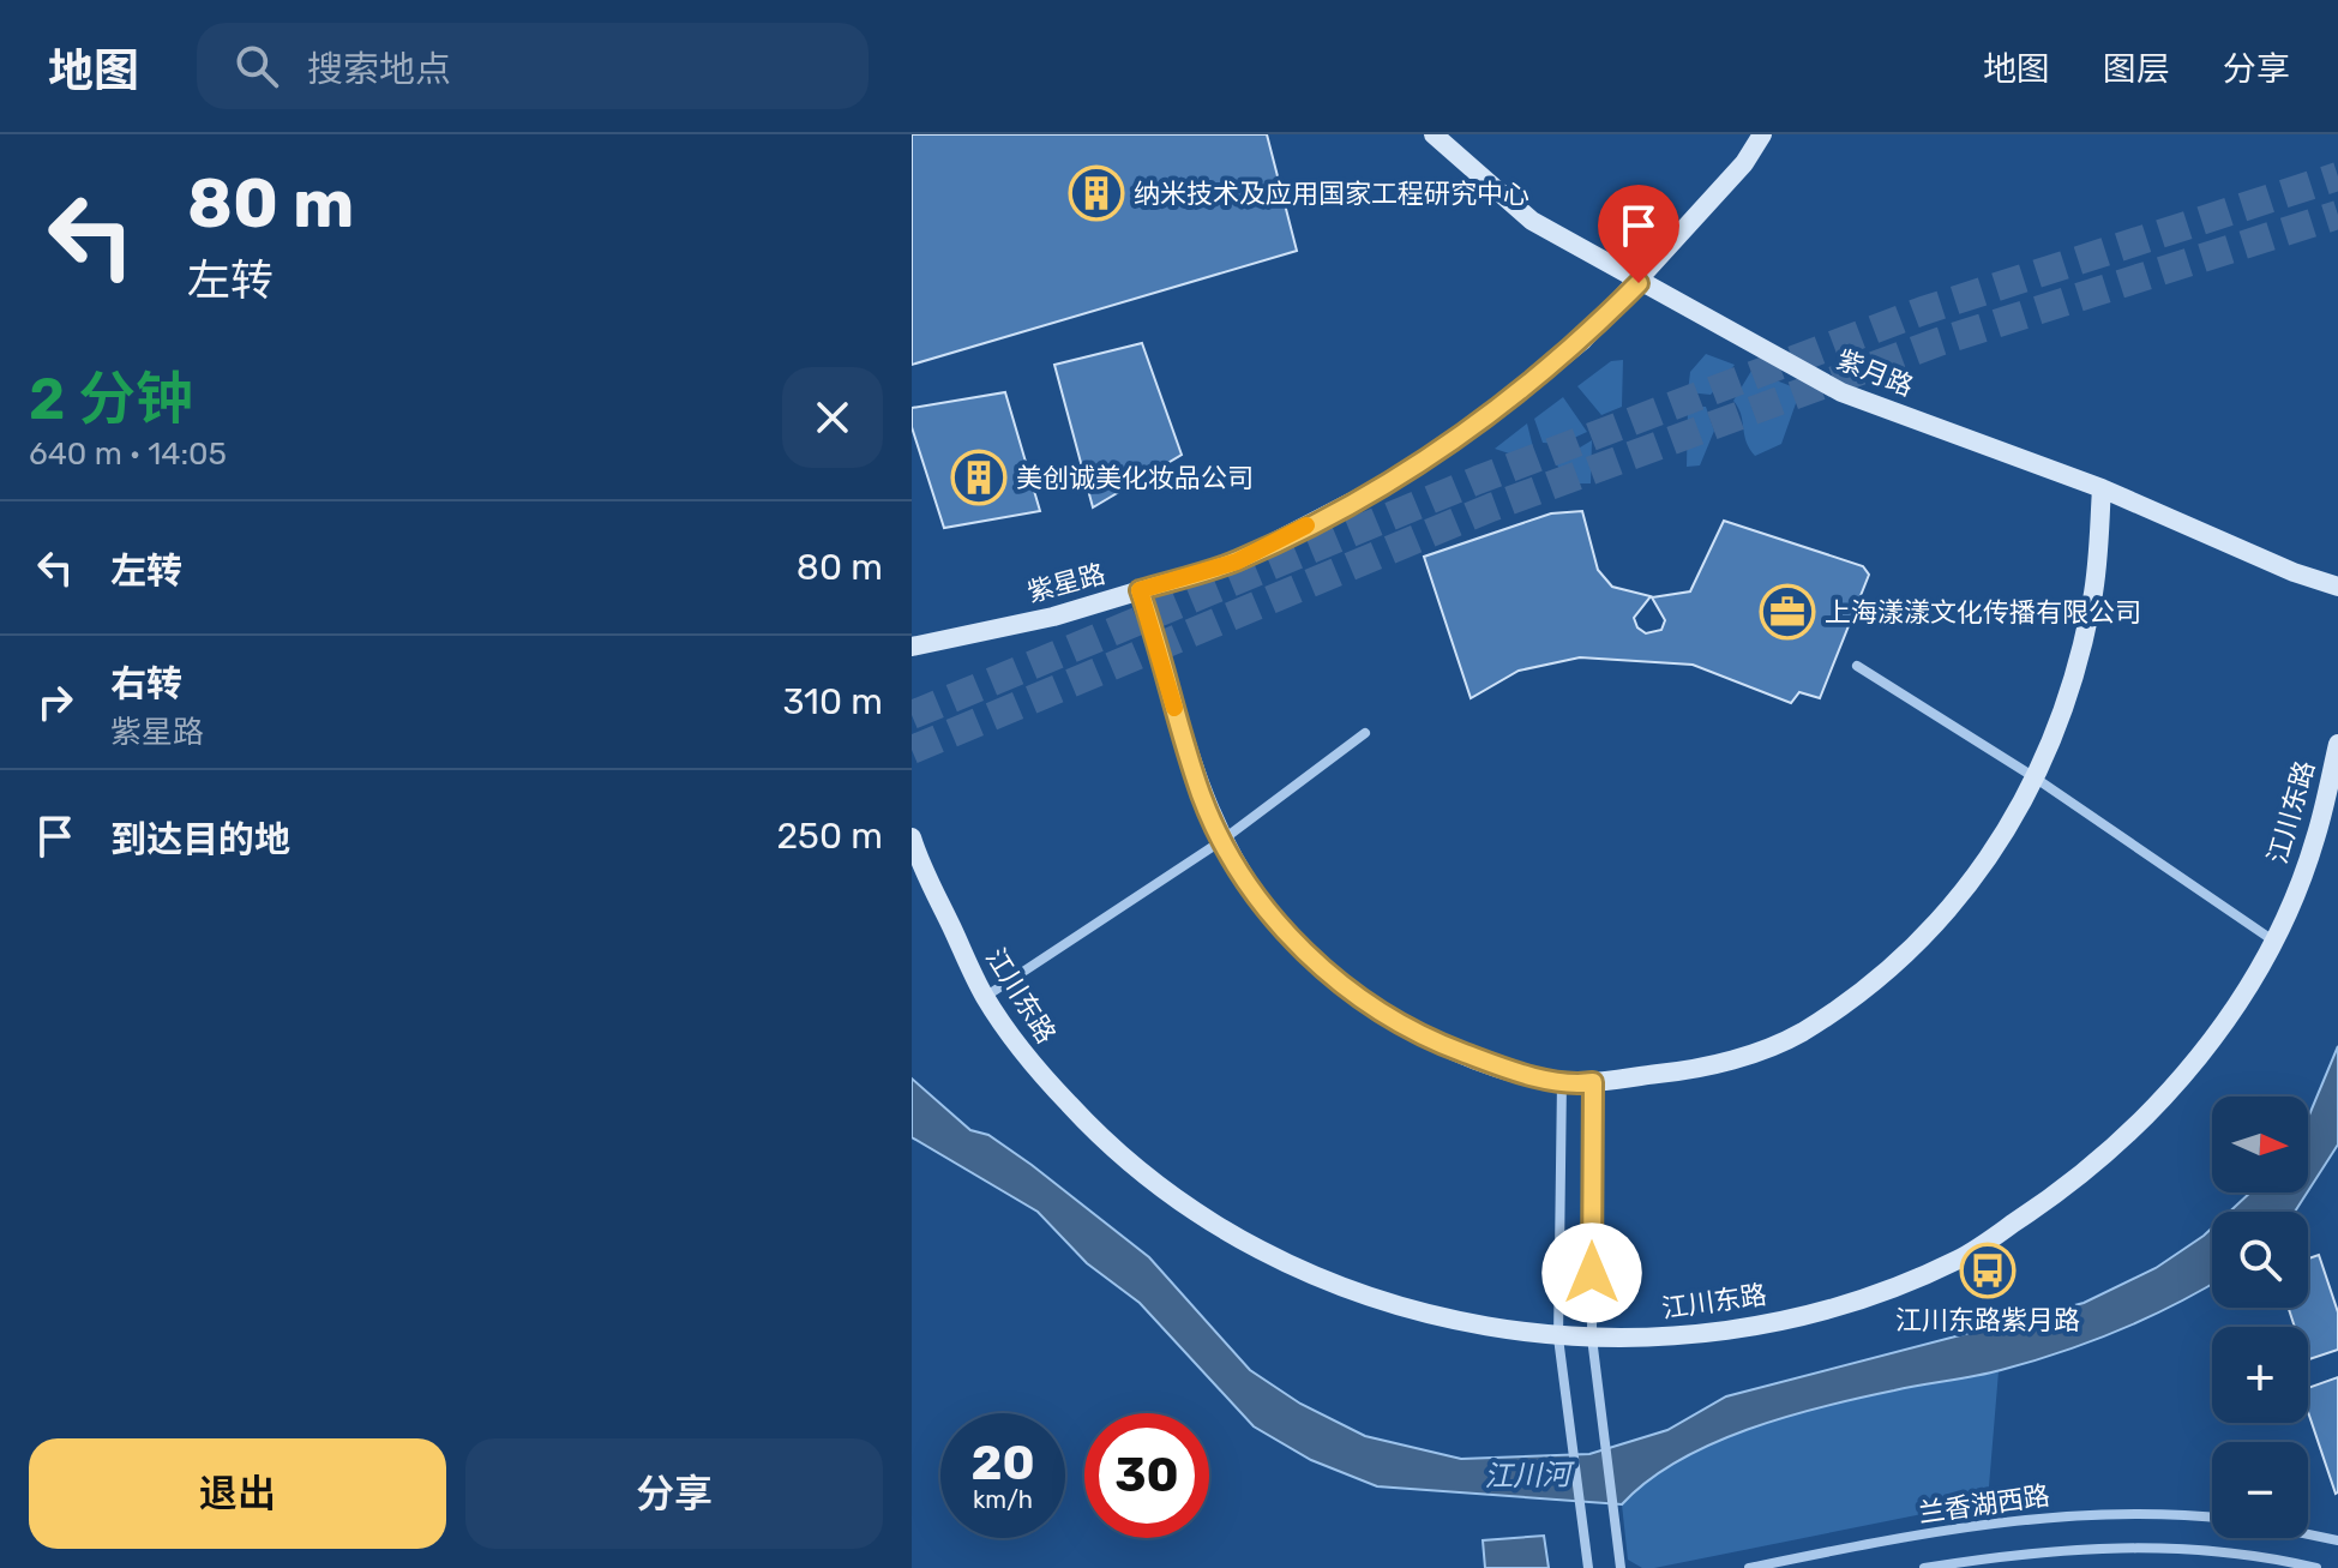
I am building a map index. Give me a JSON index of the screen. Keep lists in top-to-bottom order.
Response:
{
  "streets": {
    "street": [
      "紫月路",
      "紫星路",
      "江川东路",
      "兰香湖西路"
    ]
  },
  "crossings": [
    ["紫月路", "紫星路"]
  ],
  "water": ["江川河"],
  "places": {
    "building": ["纳米技术及应用国家工程研究中心", "美创诚美化妆品公司"],
    "office": ["上海漾漾文化传播有限公司"],
    "bus stop": ["江川东路紫月路"]
  },
  "north": "right",
  "page": {
    "header": "地图",
    "search": "搜索地点",
    "nav": ["地图", "图层", "分享"],
    "turn": ["80 m", "左转"],
    "heading": ["2 分钟", "640 m · 14:05"],
    "list": [
      {
        "name": "左转",
        "value": "80 m"
      },
      {
        "name": "右转",
        "note": "紫星路",
        "value": "310 m"
      },
      {
        "name": "到达目的地",
        "value": "250 m"
      }
    ],
    "map_buttons": ["+", "−"],
    "speed": "20 km/h",
    "limit": "30",
    "buttons": ["退出", "分享"]
  }
}
